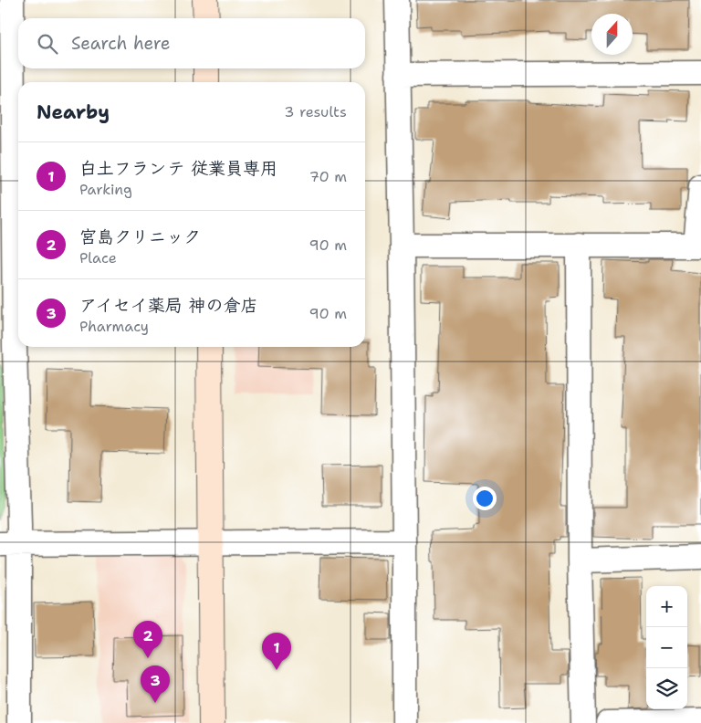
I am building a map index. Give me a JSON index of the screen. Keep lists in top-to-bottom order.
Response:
{
  "north": "top",
  "page": {
    "search": "Search here",
    "heading": ["Nearby", "3 results"],
    "list": [
      {
        "mark": "1",
        "name": "白土フランテ 従業員専用",
        "note": "Parking",
        "value": "70 m"
      },
      {
        "mark": "2",
        "name": "宮島クリニック",
        "note": "Place",
        "value": "90 m"
      },
      {
        "mark": "3",
        "name": "アイセイ薬局 神の倉店",
        "note": "Pharmacy",
        "value": "90 m"
      }
    ],
    "map_buttons": ["+", "−"],
    "pins": ["2", "1", "3"]
  }
}
